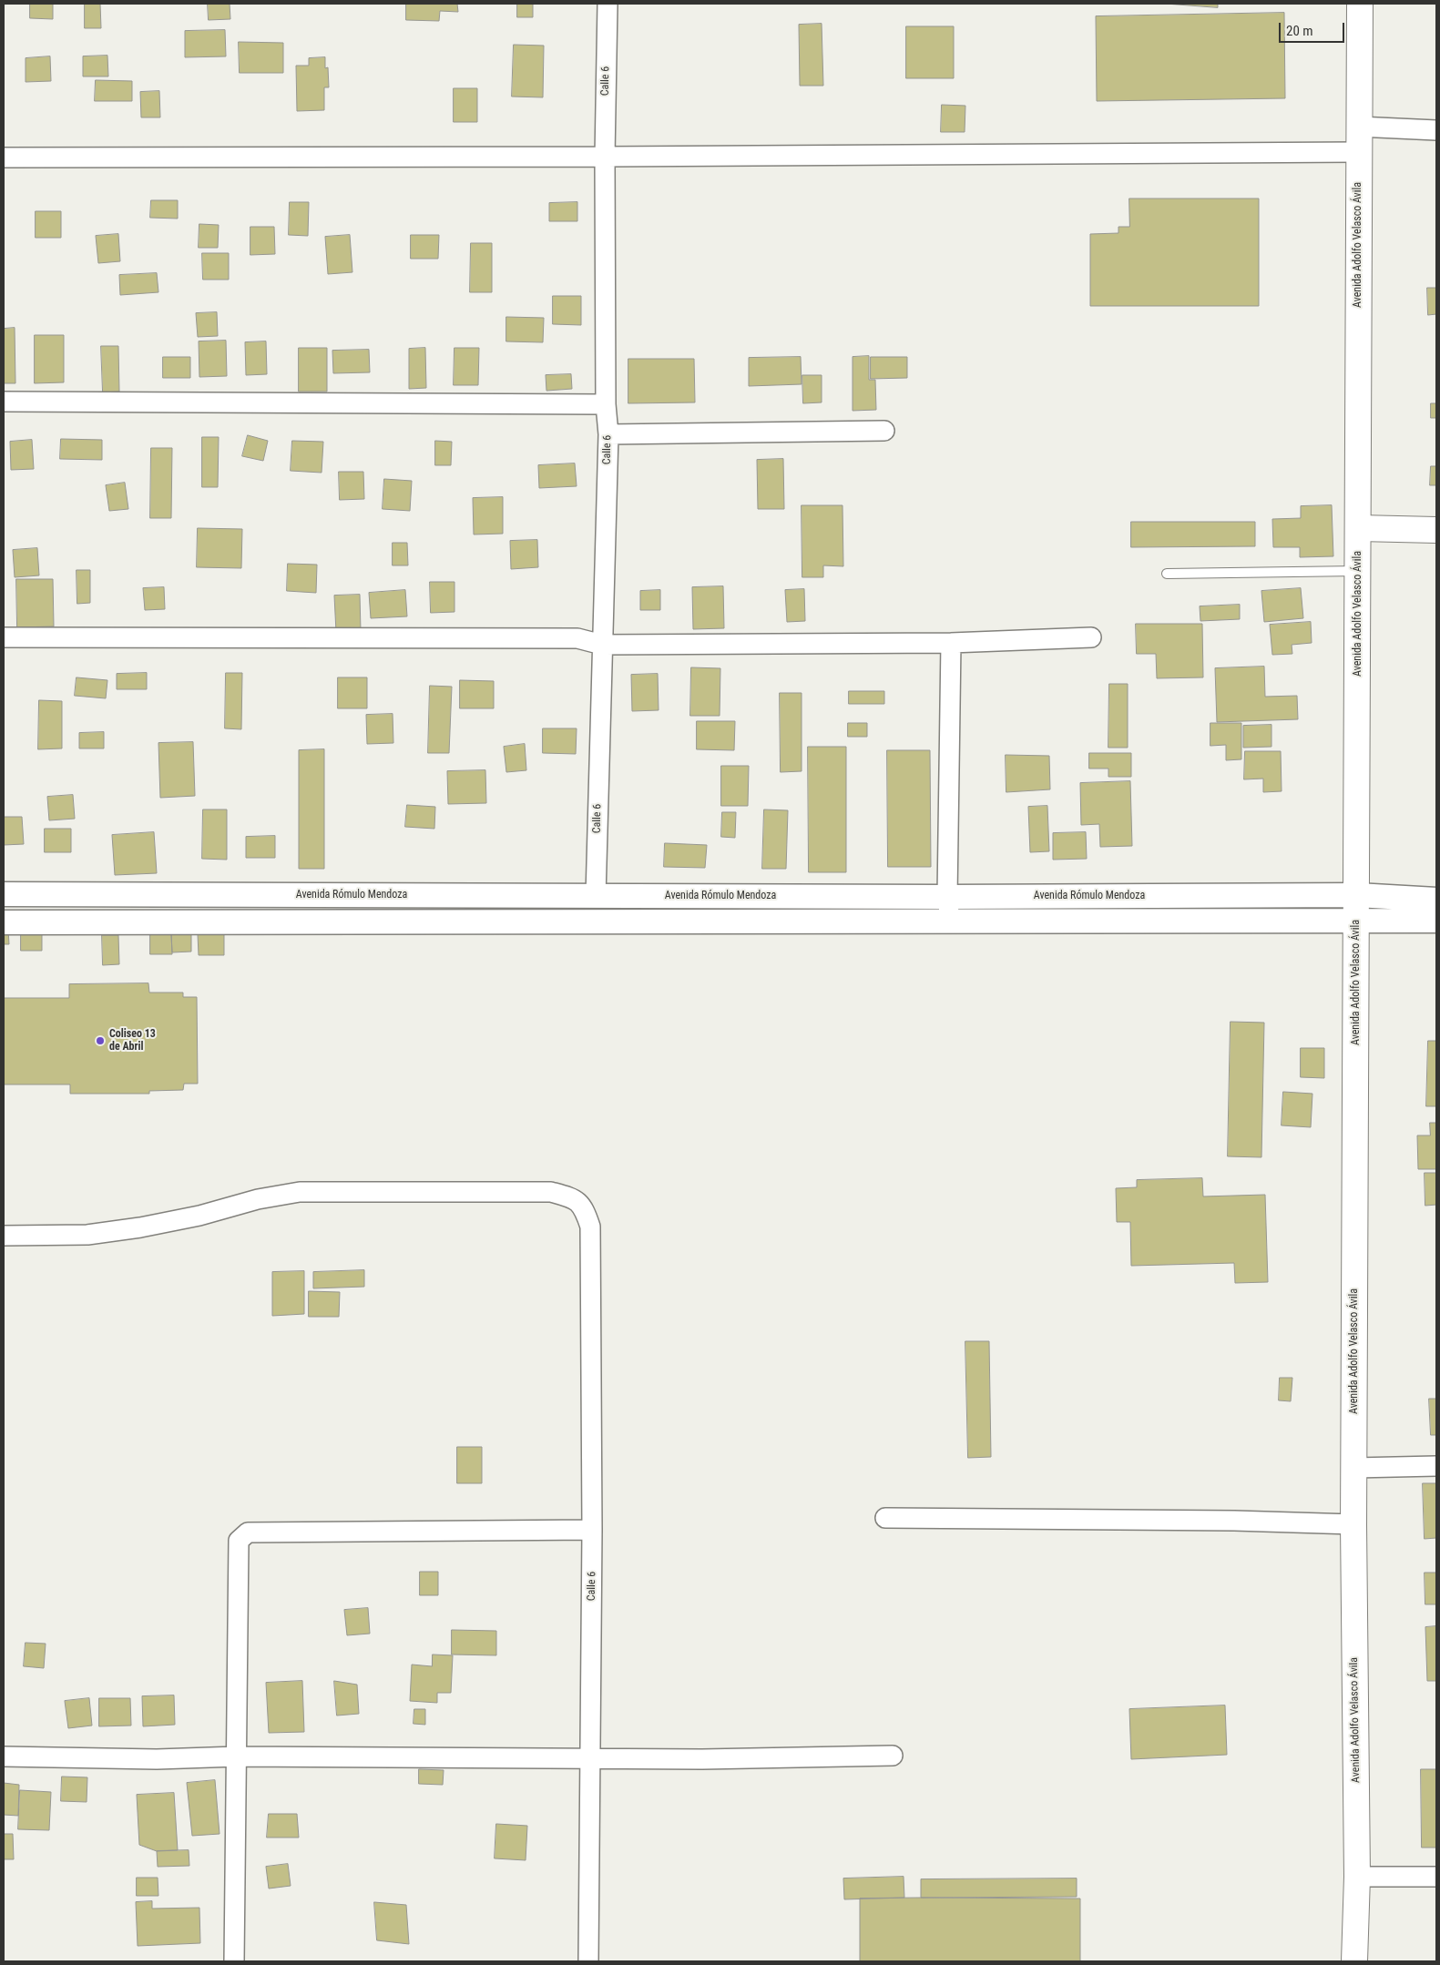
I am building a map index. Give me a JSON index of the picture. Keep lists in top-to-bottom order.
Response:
{
  "streets": {
    "main road": ["Avenida Adolfo Velasco Ávila"],
    "street": ["Calle 6", "Avenida Rómulo Mendoza"]
  },
  "crossings": [
    ["Calle 6", "Avenida Rómulo Mendoza"],
    ["Avenida Adolfo Velasco Ávila", "Avenida Rómulo Mendoza"]
  ],
  "places": ["Coliseo 13 de Abril"],
  "scale_bar": "20 m"
}
